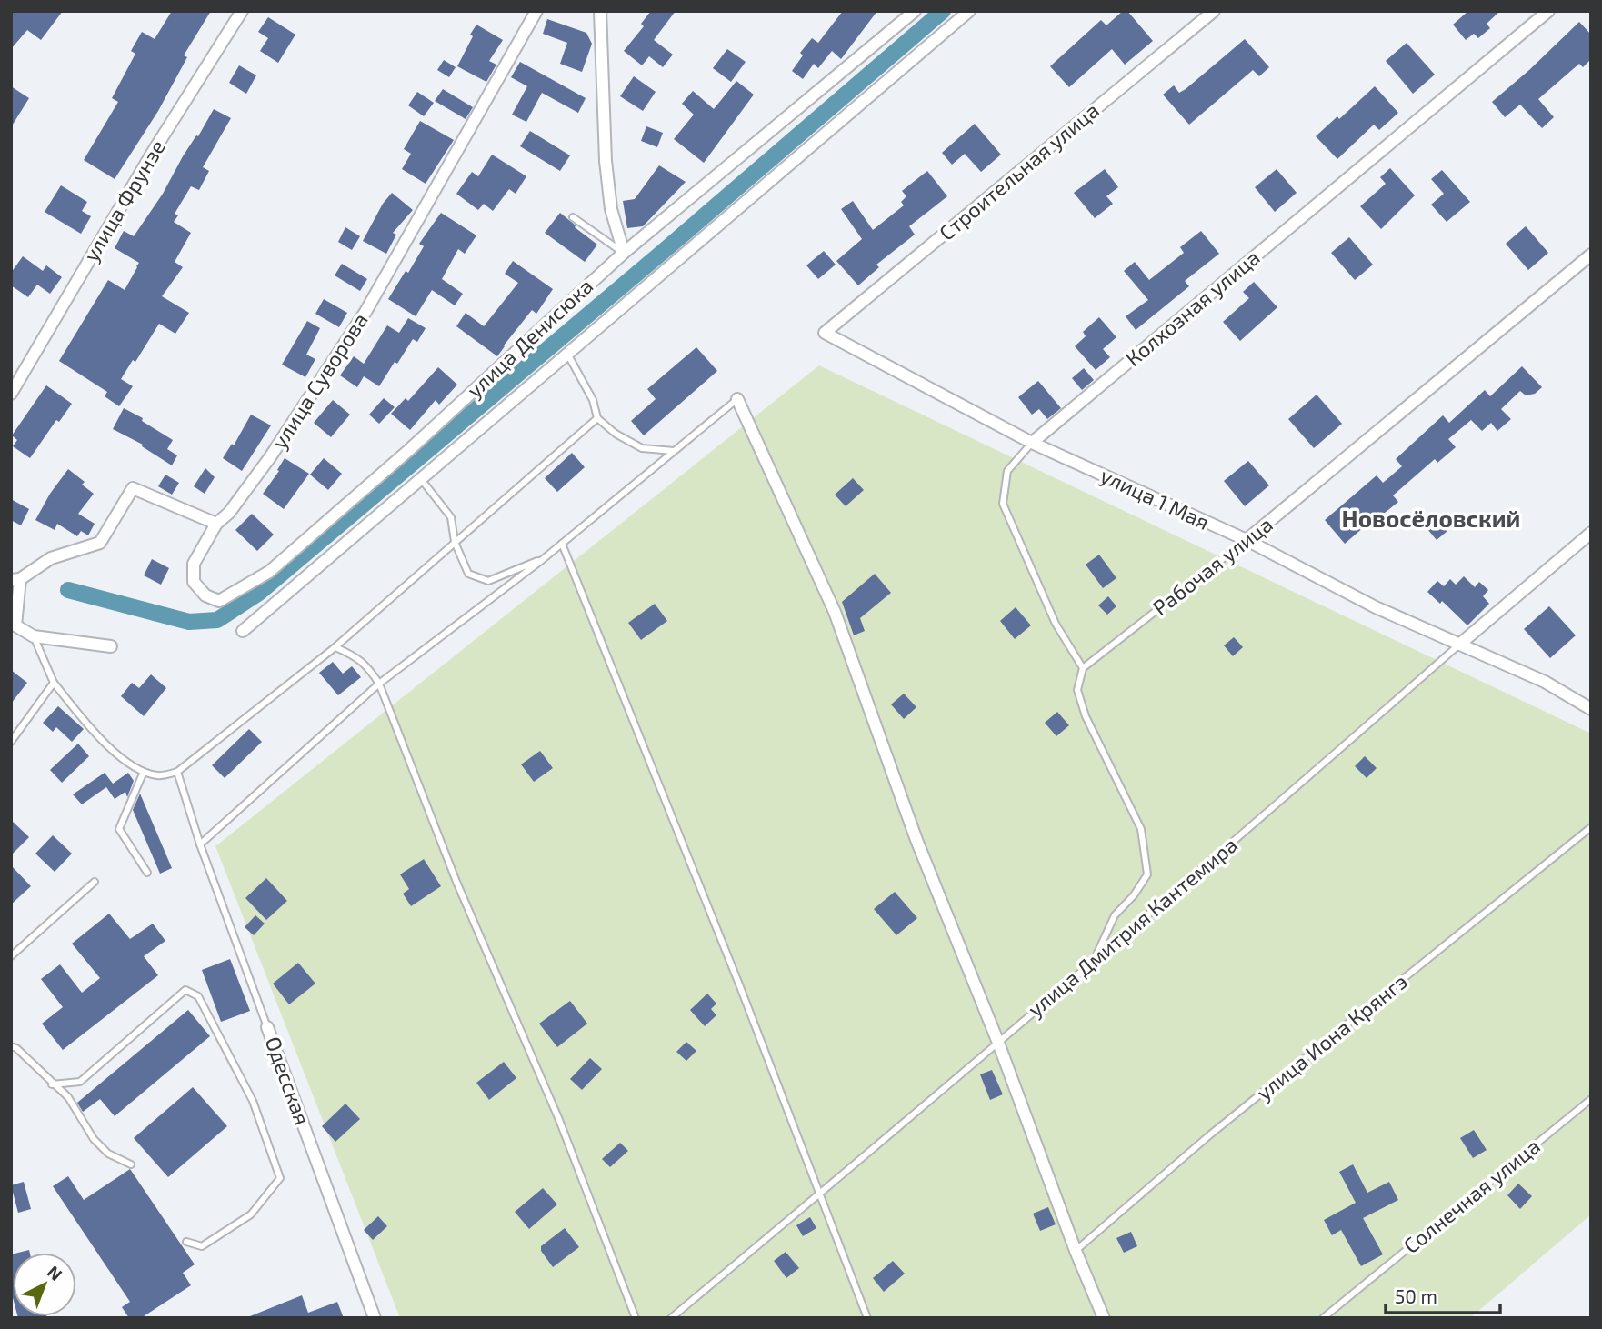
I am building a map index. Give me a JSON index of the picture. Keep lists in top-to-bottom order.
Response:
{
  "streets": {
    "street": [
      "Строительная улица",
      "улица Фрунзе",
      "Колхозная улица",
      "улица Денисюка",
      "улица Суворова",
      "улица 1 Мая",
      "Рабочая улица",
      "улица Дмитрия Кантемира",
      "Одесская"
    ],
    "lane": ["улица Иона Крянгэ", "Солнечная улица"]
  },
  "crossings": [
    ["Строительная улица", "улица 1 Мая"],
    ["Колхозная улица", "улица 1 Мая"],
    ["Колхозная улица", "Рабочая улица"],
    ["улица Денисюка", "улица Суворова"],
    ["улица 1 Мая", "Рабочая улица"],
    ["улица 1 Мая", "улица Дмитрия Кантемира"]
  ],
  "districts": ["Новосёловский"],
  "scale_bar": "50 m",
  "north": "top right"
}
